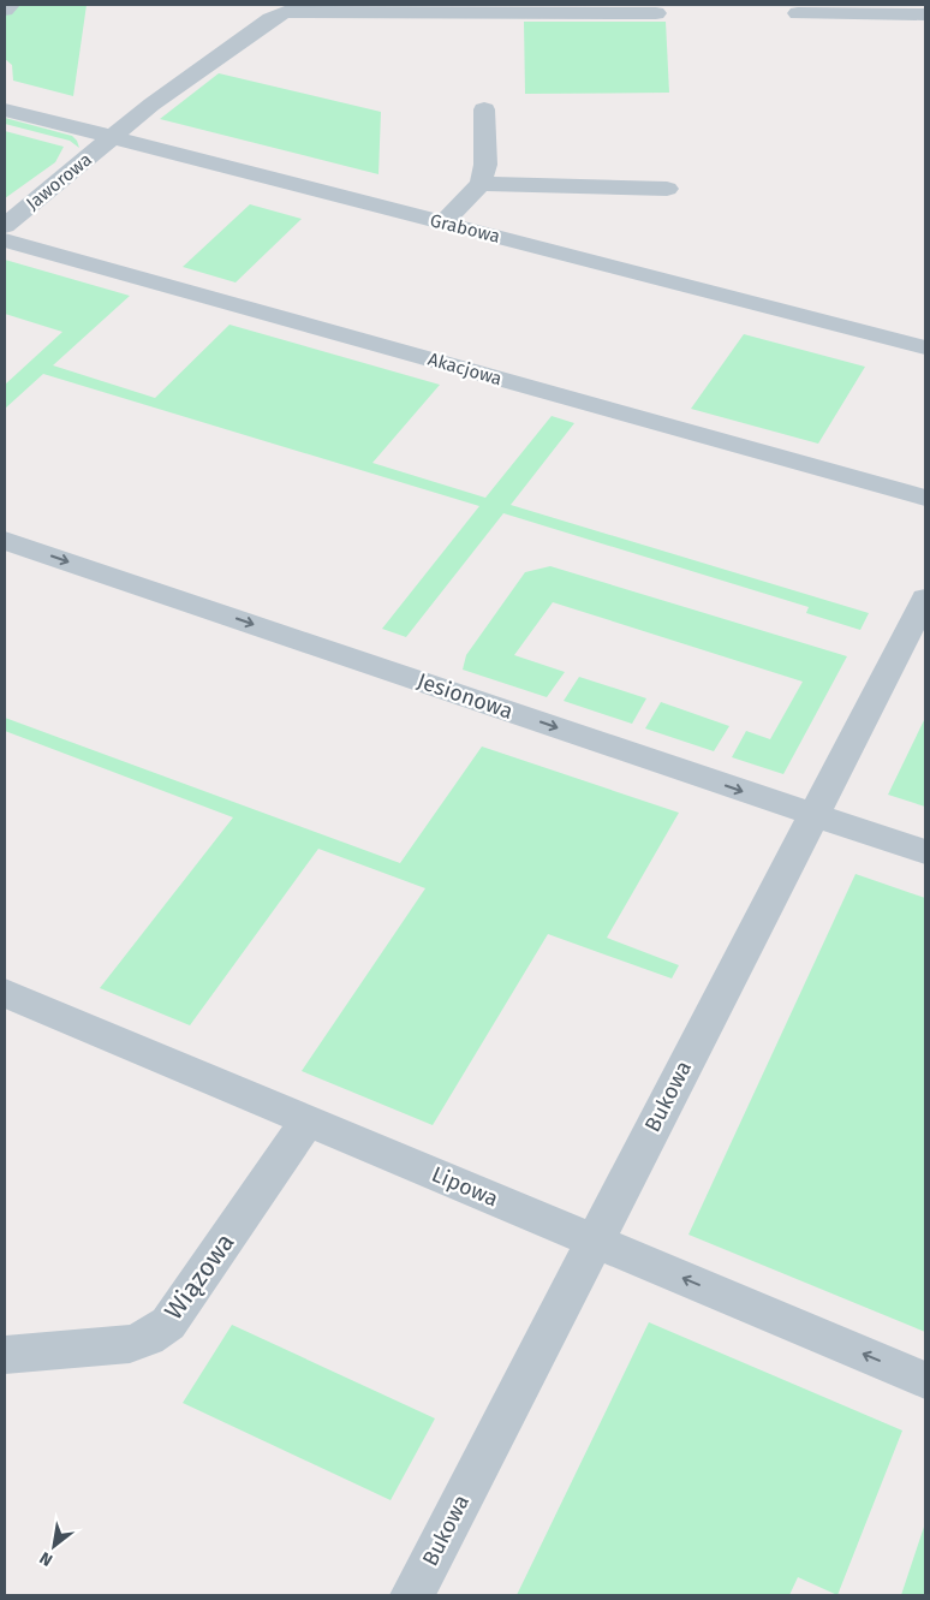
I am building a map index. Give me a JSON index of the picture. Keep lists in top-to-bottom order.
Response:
{
  "streets": {
    "street": [
      "Jaworowa",
      "Grabowa",
      "Akacjowa",
      "Jesionowa",
      "Bukowa",
      "Lipowa",
      "Wiązowa"
    ]
  },
  "crossings": [
    ["Jaworowa", "Grabowa"],
    ["Jesionowa", "Bukowa"],
    ["Bukowa", "Lipowa"],
    ["Lipowa", "Wiązowa"]
  ],
  "one_way": ["Jesionowa", "Lipowa"],
  "north": "bottom left"
}
